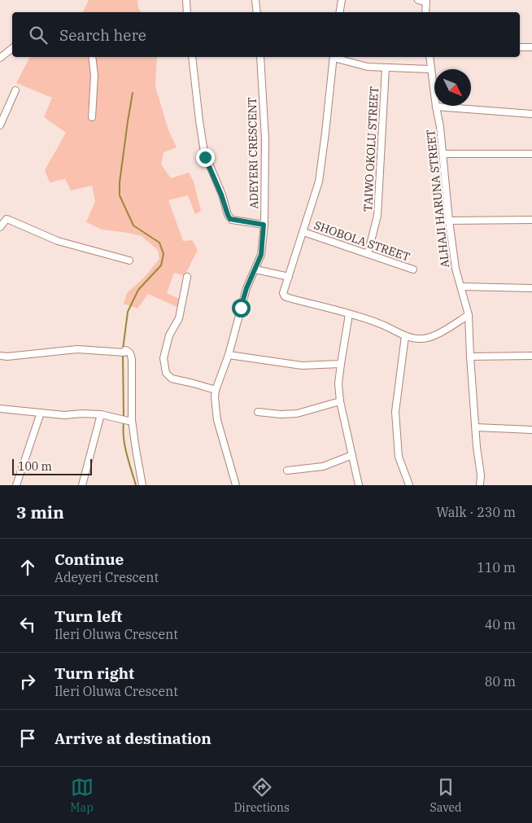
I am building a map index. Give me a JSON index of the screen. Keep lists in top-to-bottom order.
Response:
{
  "streets": {
    "street": [
      "TAIWO OKOLU STREET",
      "ADEYERI CRESCENT",
      "ALHAJI HARUNA STREET",
      "SHOBOLA STREET"
    ]
  },
  "crossings": [
    ["TAIWO OKOLU STREET", "SHOBOLA STREET"]
  ],
  "scale_bar": "100 m",
  "north": "bottom right",
  "page": {
    "search": "Search here",
    "scale": "100 m",
    "heading": ["3 min", "Walk · 230 m"],
    "list": [
      ["Continue", "Adeyeri Crescent", "110 m"],
      ["Turn left", "Ileri Oluwa Crescent", "40 m"],
      ["Turn right", "Ileri Oluwa Crescent", "80 m"],
      "Arrive at destination"
    ],
    "nav": ["Map", "Directions", "Saved"]
  }
}
